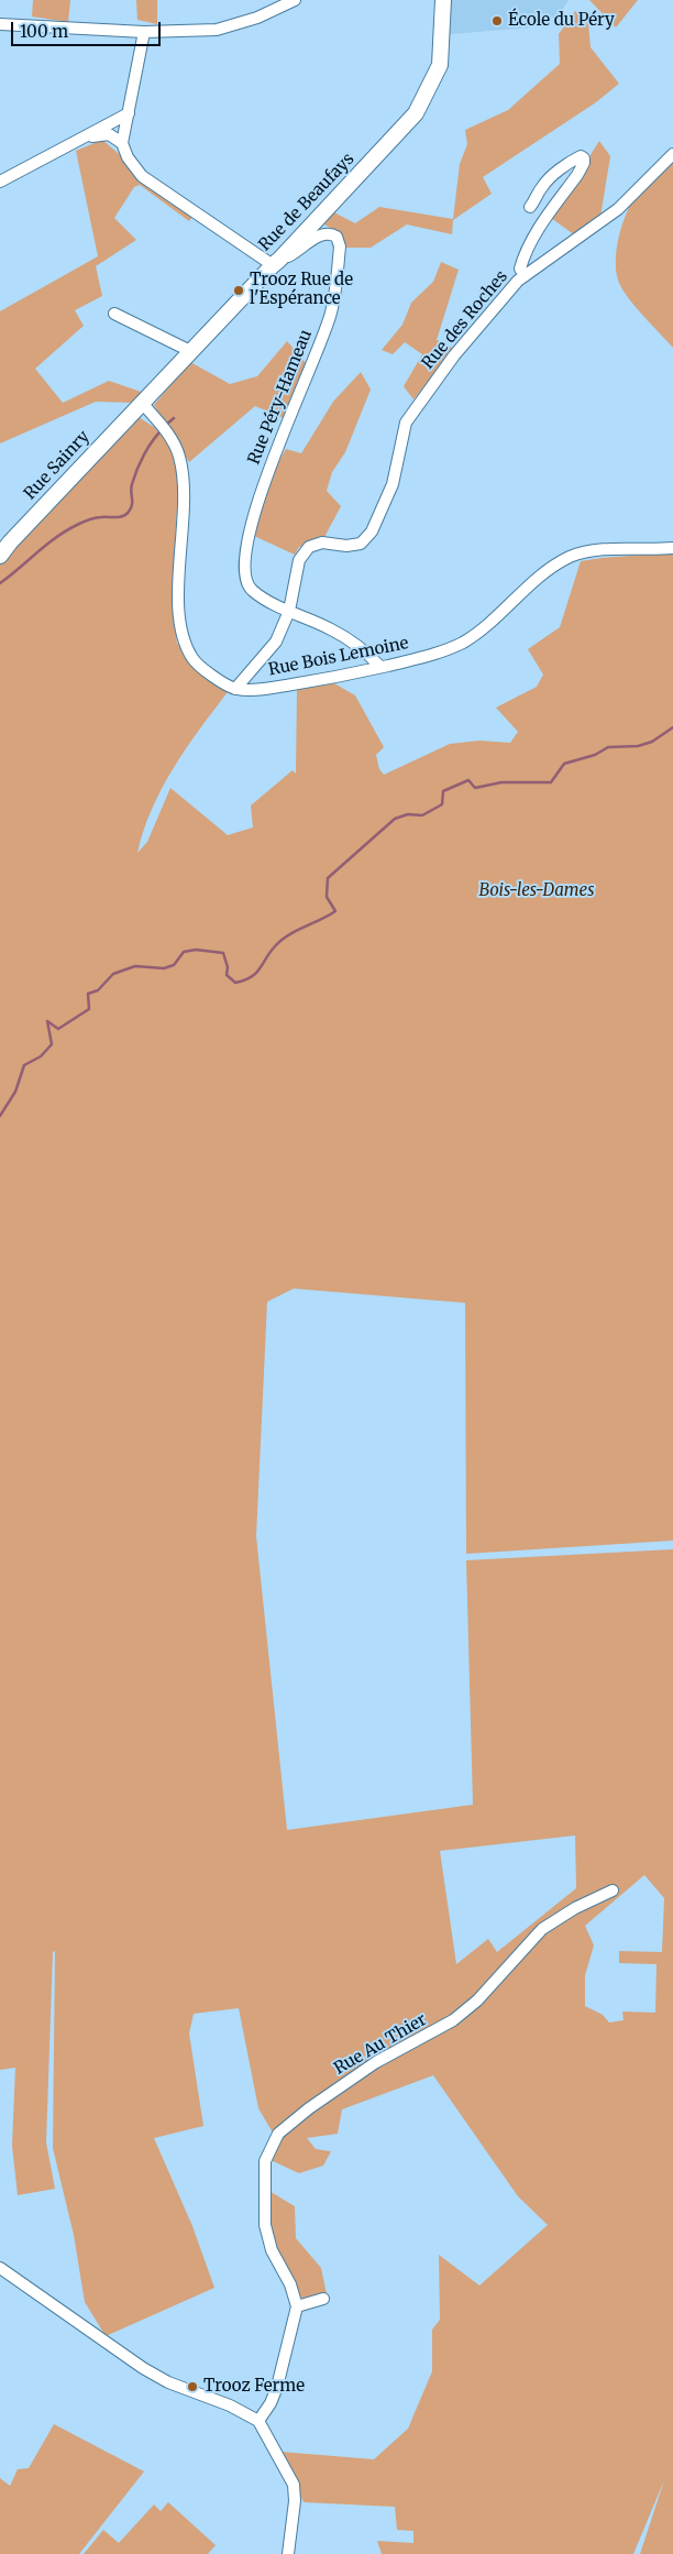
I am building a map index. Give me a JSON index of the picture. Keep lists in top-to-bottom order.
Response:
{
  "streets": {
    "street": [
      "Rue de Beaufays",
      "Rue des Roches",
      "Rue Péry-Hameau",
      "Rue Sainry",
      "Rue Bois Lemoine",
      "Rue Au Thier"
    ]
  },
  "crossings": [
    ["Rue de Beaufays", "Rue Péry-Hameau"],
    ["Rue de Beaufays", "Rue Sainry"],
    ["Rue des Roches", "Rue Péry-Hameau"],
    ["Rue Péry-Hameau", "Rue Bois Lemoine"]
  ],
  "parks": ["Bois-les-Dames"],
  "places": ["École du Péry", "Trooz Rue de l'Espérance", "Trooz Ferme"],
  "scale_bar": "100 m"
}
